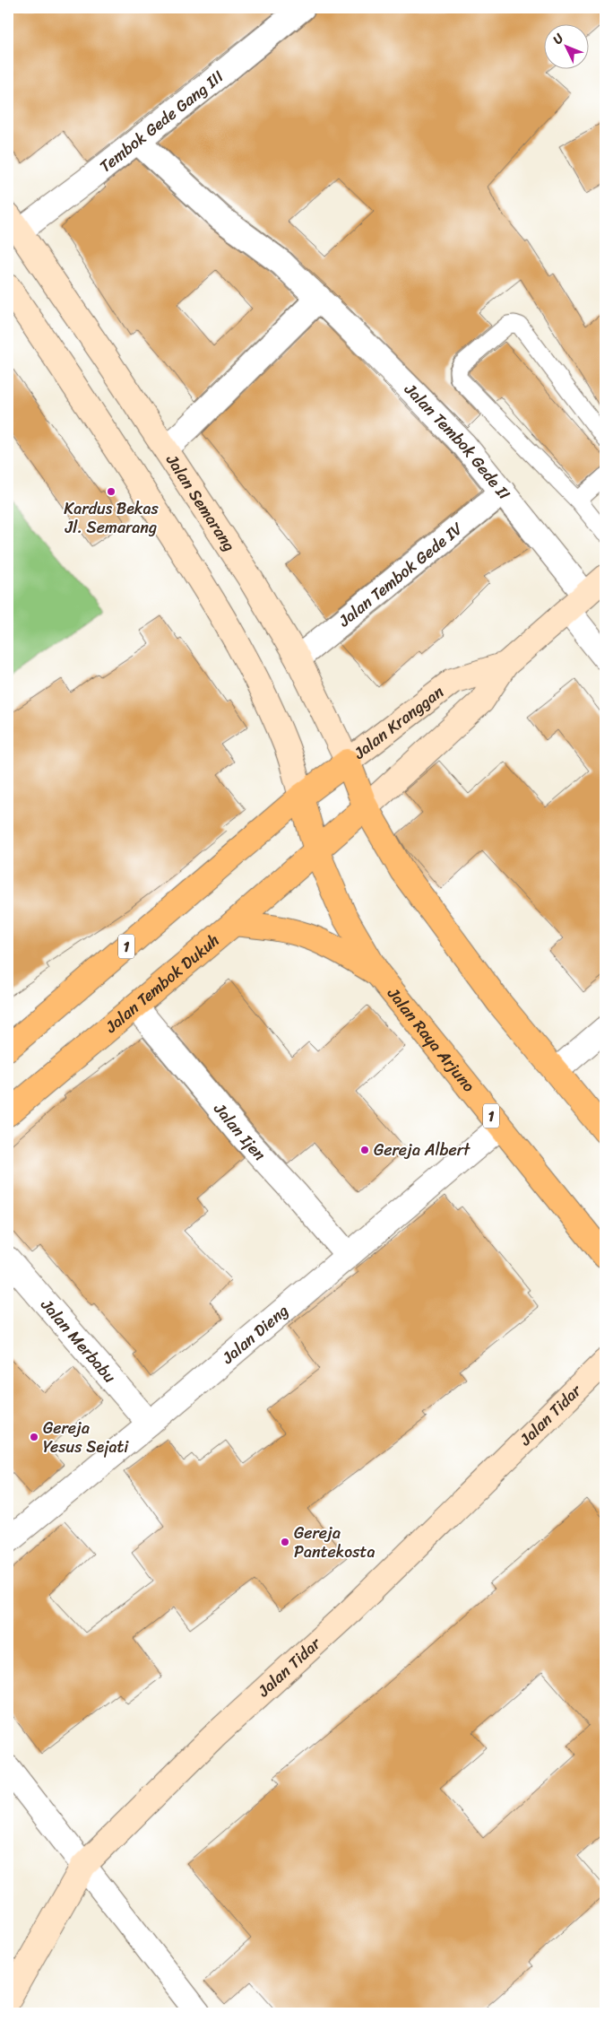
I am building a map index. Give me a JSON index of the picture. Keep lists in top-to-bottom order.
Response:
{
  "streets": {
    "highway": [
      "Jalan Semarang",
      "Jalan Kranggan",
      "1",
      "Jalan Tembok Dukuh",
      "Jalan Raya Arjuno"
    ],
    "street": [
      "Tembok Gede Gang III",
      "Jalan Tembok Gede II",
      "Jalan Tembok Gede IV",
      "Jalan Ijen",
      "Jalan Dieng",
      "Jalan Merbabu",
      "Jalan Tidar"
    ]
  },
  "crossings": [
    ["Tembok Gede Gang III", "Jalan Tembok Gede II"],
    ["Tembok Gede Gang III", "Jalan Semarang"],
    ["Jalan Tembok Gede II", "Jalan Tembok Gede IV"],
    ["Jalan Tembok Gede II", "Jalan Kranggan"],
    ["Jalan Semarang", "Jalan Tembok Gede IV"],
    ["Jalan Semarang", "Jalan Kranggan"],
    ["Jalan Semarang", "Jalan Tembok Dukuh"],
    ["Jalan Kranggan", "1"],
    ["Jalan Kranggan", "Jalan Tembok Dukuh"],
    ["Jalan Tembok Dukuh", "Jalan Raya Arjuno"],
    ["Jalan Tembok Dukuh", "Jalan Ijen"],
    ["Jalan Raya Arjuno", "Jalan Dieng"],
    ["Jalan Ijen", "Jalan Dieng"],
    ["Jalan Dieng", "Jalan Merbabu"]
  ],
  "places": [
    "Kardus Bekas Jl. Semarang",
    "Gereja Albert",
    "Gereja Yesus Sejati",
    "Gereja Pantekosta"
  ],
  "north": "top left"
}
